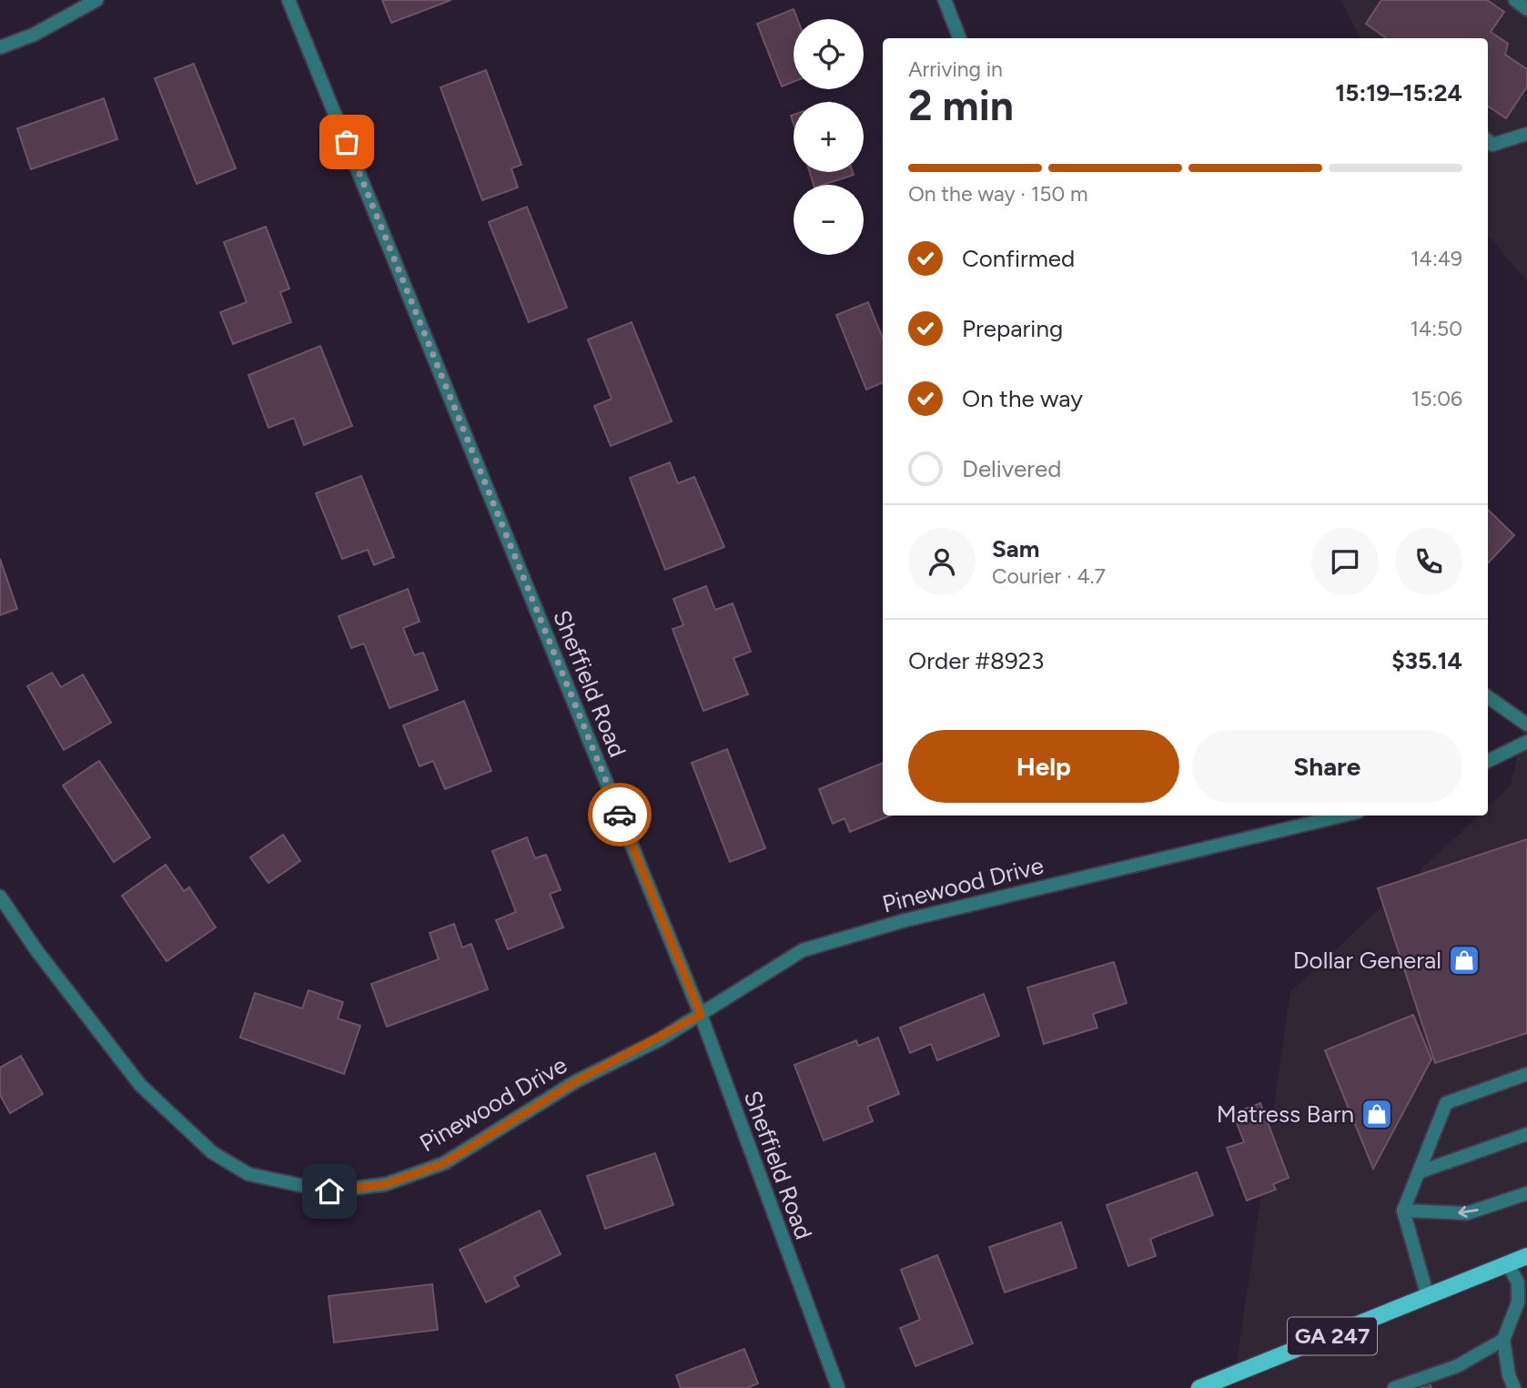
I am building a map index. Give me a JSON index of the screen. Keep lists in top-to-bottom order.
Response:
{
  "streets": {
    "main road": ["GA 247"],
    "street": ["Sheffield Road", "Pinewood Drive"]
  },
  "crossings": [
    ["Sheffield Road", "Pinewood Drive"]
  ],
  "places": {
    "shop": ["Dollar General", "Matress Barn"]
  },
  "page": {
    "map_buttons": ["+", "−"],
    "heading": ["2 min", "Arriving in", "15:19–15:24"],
    "panel": [
      "Sam",
      "Courier · 4.7",
      "Order #8923",
      "$35.14"
    ],
    "bar": "On the way · 150 m",
    "list": [
      ["Confirmed", "14:49"],
      ["Preparing", "14:50"],
      ["On the way", "15:06"],
      "Delivered"
    ],
    "buttons": ["Help", "Share"]
  }
}
